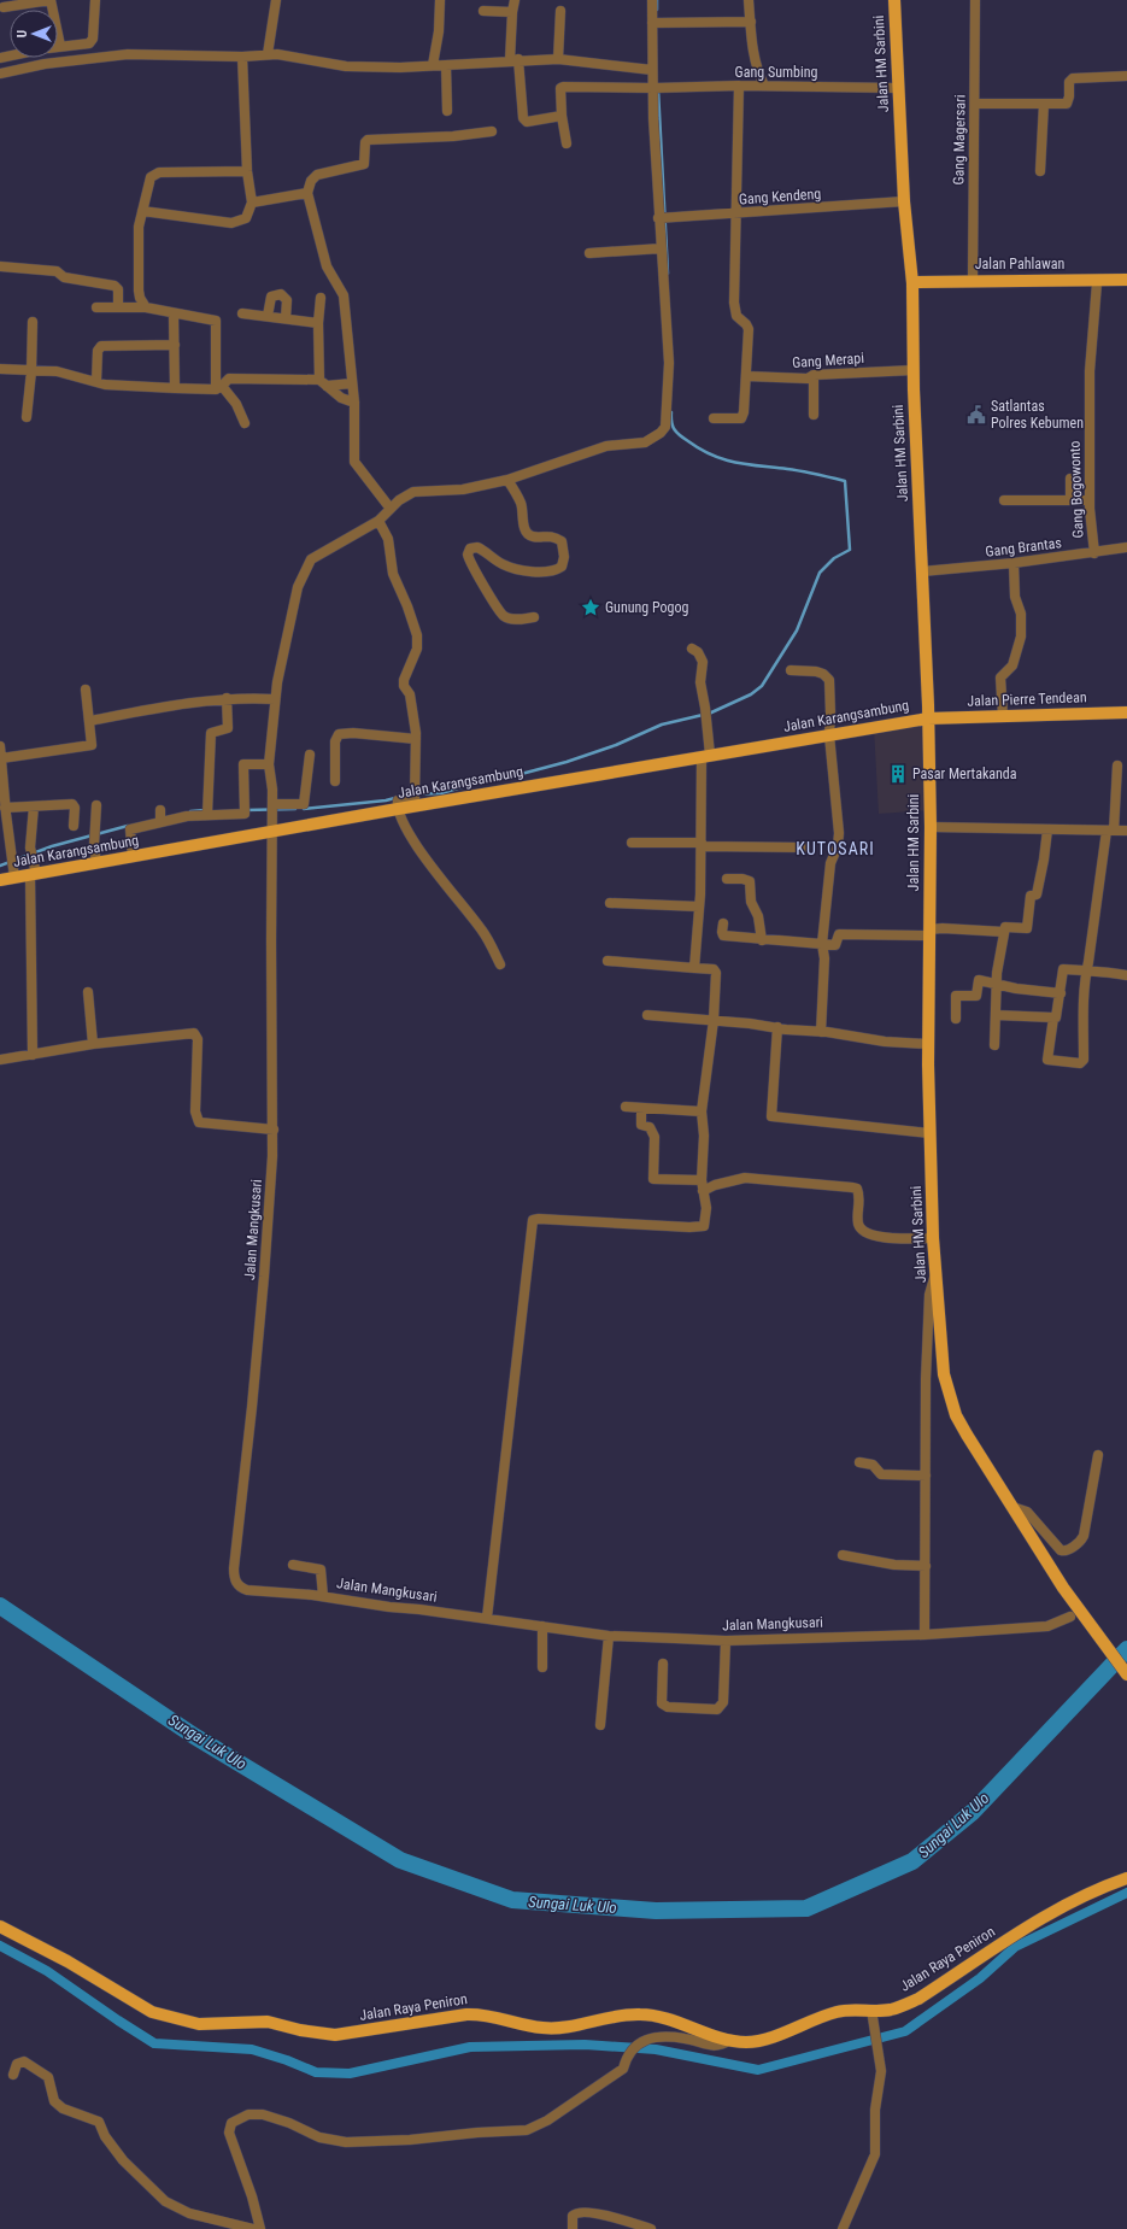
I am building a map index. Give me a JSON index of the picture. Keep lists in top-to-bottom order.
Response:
{
  "streets": {
    "main road": [
      "Jalan HM Sarbini",
      "Jalan Pahlawan",
      "Jalan Pierre Tendean",
      "Jalan Karangsambung",
      "Jalan Raya Peniron"
    ],
    "street": [
      "Gang Sumbing",
      "Gang Magersari",
      "Gang Kendeng",
      "Gang Merapi",
      "Gang Bogowonto",
      "Gang Brantas",
      "Jalan Mangkusari"
    ]
  },
  "crossings": [
    ["Jalan HM Sarbini", "Gang Sumbing"],
    ["Jalan HM Sarbini", "Gang Kendeng"],
    ["Jalan HM Sarbini", "Jalan Pahlawan"],
    ["Jalan HM Sarbini", "Gang Merapi"],
    ["Jalan HM Sarbini", "Gang Brantas"],
    ["Jalan HM Sarbini", "Jalan Pierre Tendean"],
    ["Jalan HM Sarbini", "Jalan Karangsambung"],
    ["Gang Sumbing", "Jalan Mangkusari"],
    ["Gang Magersari", "Jalan Pahlawan"],
    ["Gang Kendeng", "Jalan Mangkusari"],
    ["Jalan Pahlawan", "Gang Bogowonto"],
    ["Gang Bogowonto", "Gang Brantas"],
    ["Jalan Pierre Tendean", "Jalan Karangsambung"],
    ["Jalan Karangsambung", "Jalan Mangkusari"]
  ],
  "districts": ["KUTOSARI"],
  "water": ["Sungai Luk Ulo"],
  "places": {
    "public building": ["Satlantas Polres Kebumen"],
    "place": ["Gunung Pogog"],
    "building": ["Pasar Mertakanda"]
  },
  "north": "left"
}
